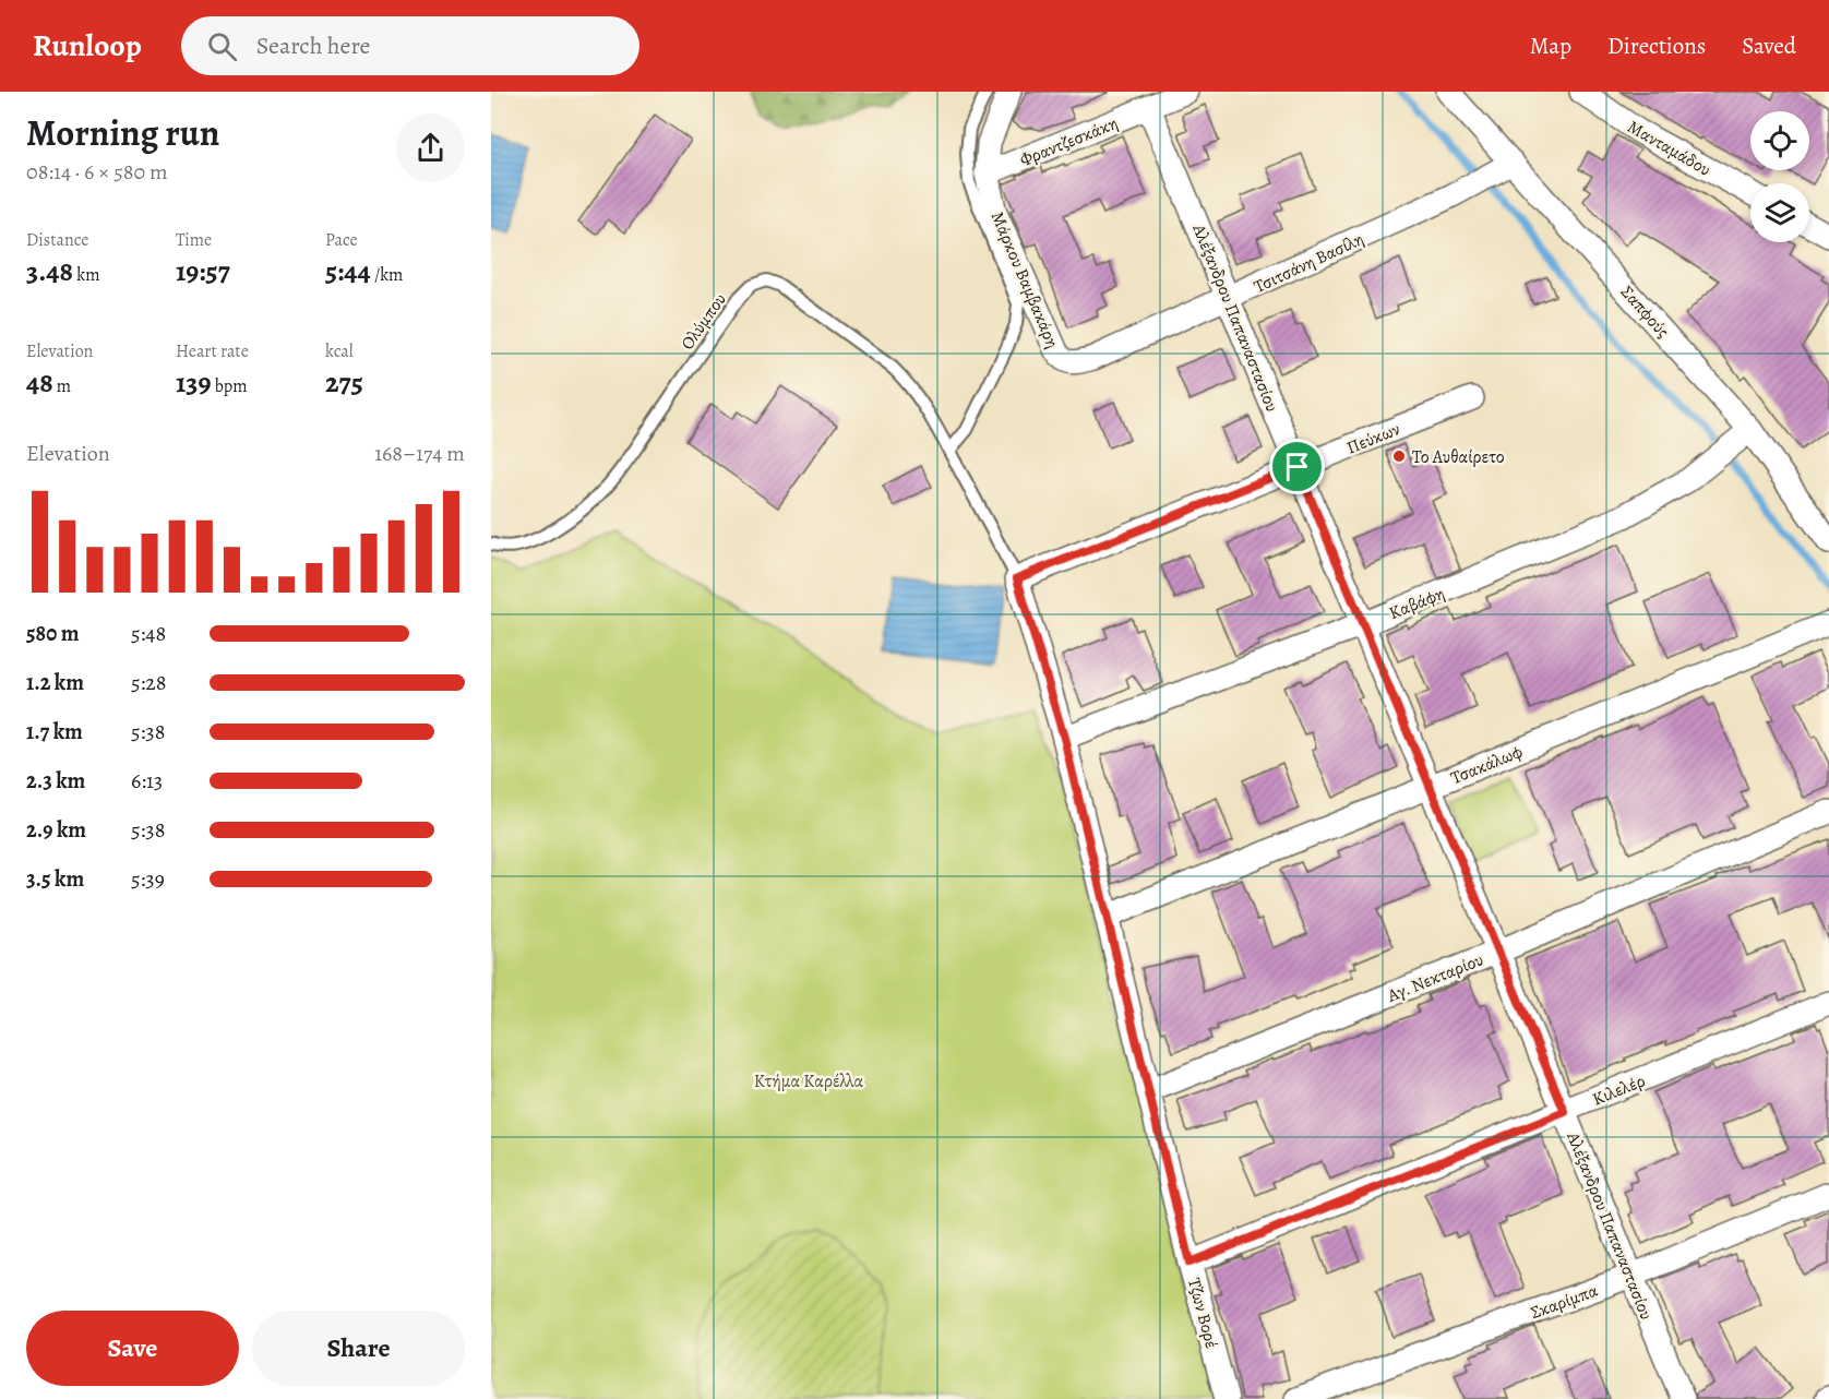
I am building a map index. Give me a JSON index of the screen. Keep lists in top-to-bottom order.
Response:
{
  "streets": {
    "street": [
      "Φραντζεσκάκη",
      "Μανταμάδου",
      "Τσιτσάνη Βασίλη",
      "Μάρκου Βαμβακάρη",
      "Σαπφούς",
      "Αλέξανδρου Παπαναστασίου",
      "Πεύκων",
      "Καβάφη",
      "Τσακάλωφ",
      "Αγ. Νεκταρίου",
      "Κιλελέρ",
      "Σκαρίμπα",
      "Τζων Βορέ"
    ],
    "lane": ["Ολύμπου"]
  },
  "crossings": [
    ["Φραντζεσκάκη", "Μάρκου Βαμβακάρη"],
    ["Φραντζεσκάκη", "Αλέξανδρου Παπαναστασίου"],
    ["Τσιτσάνη Βασίλη", "Μάρκου Βαμβακάρη"],
    ["Τσιτσάνη Βασίλη", "Σαπφούς"],
    ["Τσιτσάνη Βασίλη", "Αλέξανδρου Παπαναστασίου"],
    ["Σαπφούς", "Καβάφη"],
    ["Αλέξανδρου Παπαναστασίου", "Πεύκων"],
    ["Αλέξανδρου Παπαναστασίου", "Καβάφη"],
    ["Αλέξανδρου Παπαναστασίου", "Τσακάλωφ"],
    ["Αλέξανδρου Παπαναστασίου", "Αγ. Νεκταρίου"],
    ["Αλέξανδρου Παπαναστασίου", "Κιλελέρ"],
    ["Αλέξανδρου Παπαναστασίου", "Σκαρίμπα"],
    ["Ολύμπου", "Πεύκων"],
    ["Ολύμπου", "Τζων Βορέ"],
    ["Πεύκων", "Τζων Βορέ"],
    ["Καβάφη", "Τζων Βορέ"],
    ["Τσακάλωφ", "Τζων Βορέ"],
    ["Αγ. Νεκταρίου", "Τζων Βορέ"],
    ["Κιλελέρ", "Τζων Βορέ"]
  ],
  "parks": ["Κτήμα Καρέλλα"],
  "places": ["Το Αυθαίρετο"],
  "page": {
    "header": "Runloop",
    "search": "Search here",
    "nav": ["Map", "Directions", "Saved"],
    "heading": ["Morning run", "08:14 · 6 × 580 m"],
    "stats": [
      ["Distance", "3.48 km"],
      ["Time", "19:57"],
      ["Pace", "5:44 /km"],
      ["Elevation", "48 m"],
      ["Heart rate", "139 bpm"],
      ["kcal", "275"]
    ],
    "chart": ["Elevation", "168–174 m"],
    "list": [
      {
        "name": "580 m",
        "note": "5:48"
      },
      {
        "name": "1.2 km",
        "note": "5:28"
      },
      {
        "name": "1.7 km",
        "note": "5:38"
      },
      {
        "name": "2.3 km",
        "note": "6:13"
      },
      {
        "name": "2.9 km",
        "note": "5:38"
      },
      {
        "name": "3.5 km",
        "note": "5:39"
      }
    ],
    "buttons": ["Save", "Share"]
  }
}
